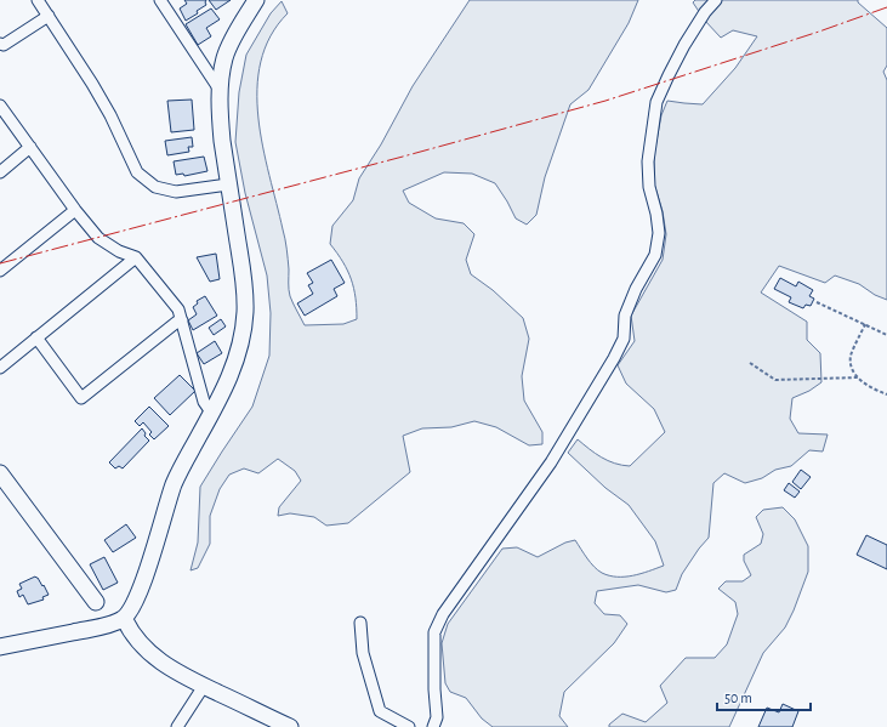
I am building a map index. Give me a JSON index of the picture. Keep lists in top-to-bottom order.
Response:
{
  "scale_bar": "50 m"
}
